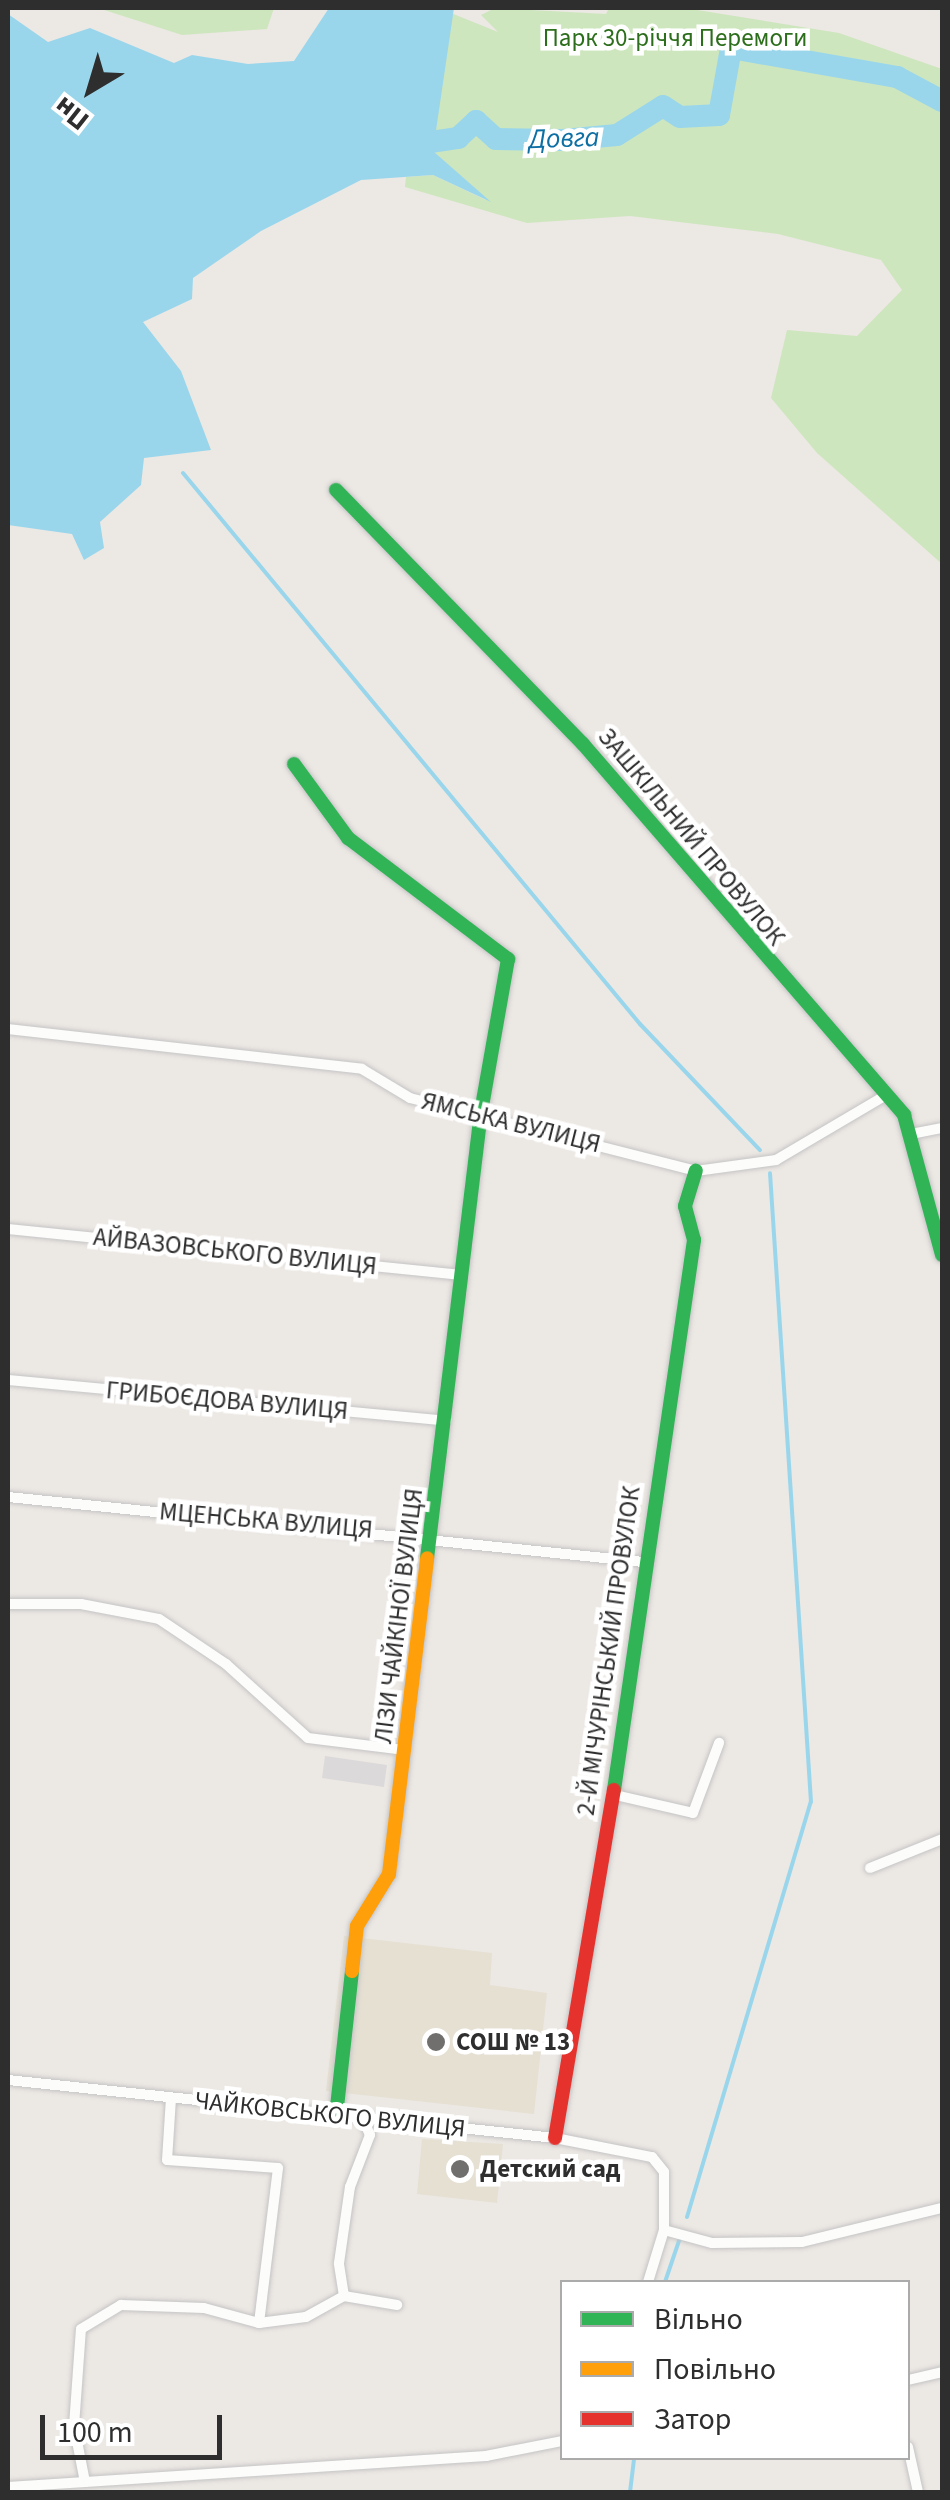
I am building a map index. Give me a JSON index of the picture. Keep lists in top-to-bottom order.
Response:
{
  "streets": {
    "street": [
      "ЗАШКІЛЬНИЙ ПРОВУЛОК",
      "ЯМСЬКА ВУЛИЦЯ",
      "АЙВАЗОВСЬКОГО ВУЛИЦЯ",
      "ГРИБОЄДОВА ВУЛИЦЯ",
      "МЦЕНСЬКА ВУЛИЦЯ",
      "ЛІЗИ ЧАЙКІНОЇ ВУЛИЦЯ",
      "2-Й МІЧУРІНСЬКИЙ ПРОВУЛОК",
      "ЧАЙКОВСЬКОГО ВУЛИЦЯ"
    ]
  },
  "crossings": [
    ["ЗАШКІЛЬНИЙ ПРОВУЛОК", "ЯМСЬКА ВУЛИЦЯ"],
    ["ЯМСЬКА ВУЛИЦЯ", "ЛІЗИ ЧАЙКІНОЇ ВУЛИЦЯ"],
    ["ЯМСЬКА ВУЛИЦЯ", "2-Й МІЧУРІНСЬКИЙ ПРОВУЛОК"],
    ["АЙВАЗОВСЬКОГО ВУЛИЦЯ", "ЛІЗИ ЧАЙКІНОЇ ВУЛИЦЯ"],
    ["ГРИБОЄДОВА ВУЛИЦЯ", "ЛІЗИ ЧАЙКІНОЇ ВУЛИЦЯ"],
    ["МЦЕНСЬКА ВУЛИЦЯ", "ЛІЗИ ЧАЙКІНОЇ ВУЛИЦЯ"],
    ["МЦЕНСЬКА ВУЛИЦЯ", "2-Й МІЧУРІНСЬКИЙ ПРОВУЛОК"],
    ["ЛІЗИ ЧАЙКІНОЇ ВУЛИЦЯ", "ЧАЙКОВСЬКОГО ВУЛИЦЯ"],
    ["2-Й МІЧУРІНСЬКИЙ ПРОВУЛОК", "ЧАЙКОВСЬКОГО ВУЛИЦЯ"]
  ],
  "water": ["Довга"],
  "parks": ["Парк 30-річчя Перемоги"],
  "places": ["СОШ № 13", "Детский сад"],
  "legend": ["Вільно", "Повільно", "Затор"],
  "scale_bar": "100 m",
  "north": "bottom left"
}
